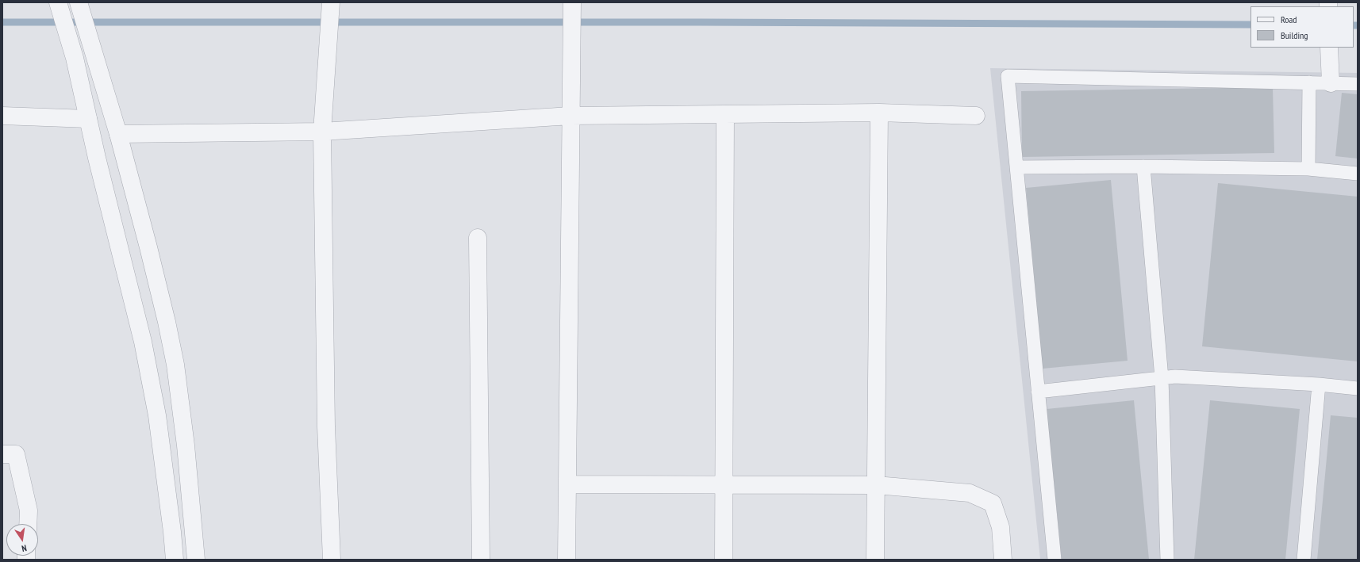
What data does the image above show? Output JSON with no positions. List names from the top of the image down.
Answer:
{
  "legend": ["Road", "Building"],
  "north": "bottom"
}
